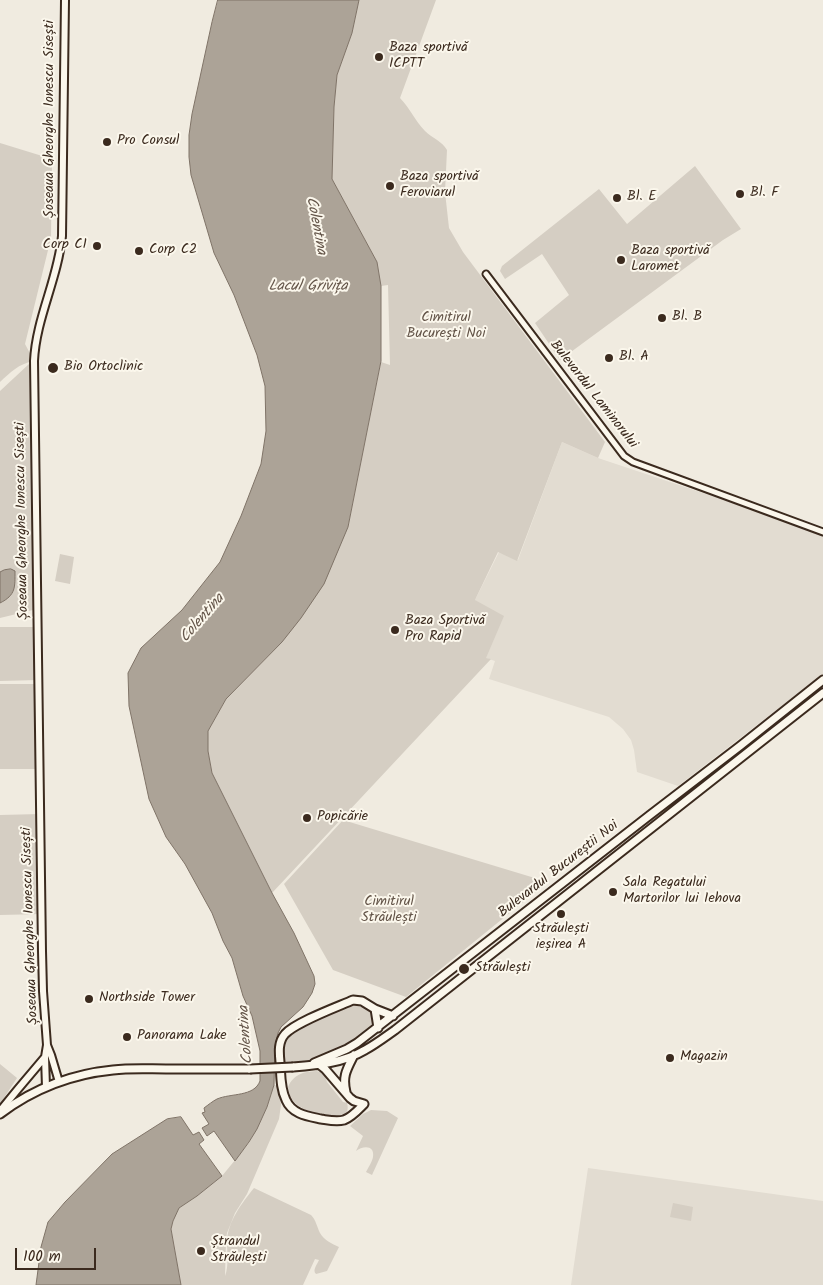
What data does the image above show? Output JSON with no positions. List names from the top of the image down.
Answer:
{
  "streets": {
    "main road": ["Șoseaua Gheorghe Ionescu Sisești", "Bulevardul Bucureștii Noi"],
    "street": ["Bulevardul Laminorului"]
  },
  "crossings": [
    ["Șoseaua Gheorghe Ionescu Sisești", "Bulevardul Bucureștii Noi"]
  ],
  "water": ["Colentina", "Lacul Grivița"],
  "parks": ["Cimitirul București Noi", "Cimitirul Străulești"],
  "places": [
    "Baza sportivă ICPTT",
    "Pro Consul",
    "Baza sportivă Feroviarul",
    "Bl. F",
    "Bl. E",
    "Corp C1",
    "Corp C2",
    "Baza sportivă Laromet",
    "Bl. B",
    "Bl. A",
    "Bio Ortoclinic",
    "Baza Sportivă Pro Rapid",
    "Popicărie",
    "Sala Regatului Martorilor lui Iehova",
    "Străulești ieșirea A",
    "Străulești",
    "Northside Tower",
    "Panorama Lake",
    "Magazin",
    "Ștrandul Străulești"
  ],
  "scale_bar": "100 m"
}
